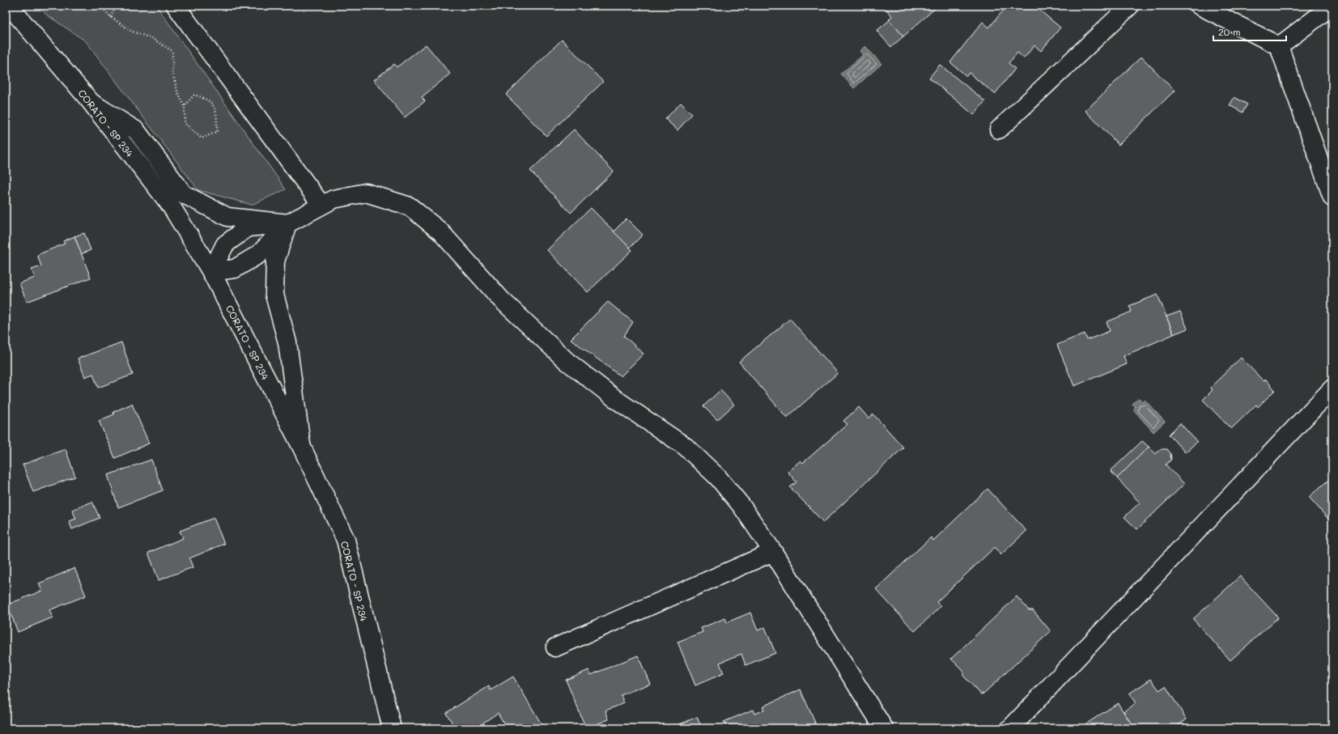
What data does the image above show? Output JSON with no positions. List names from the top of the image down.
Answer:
{
  "streets": {
    "street": ["CORATO - SP 234"]
  },
  "scale_bar": "20 m"
}
